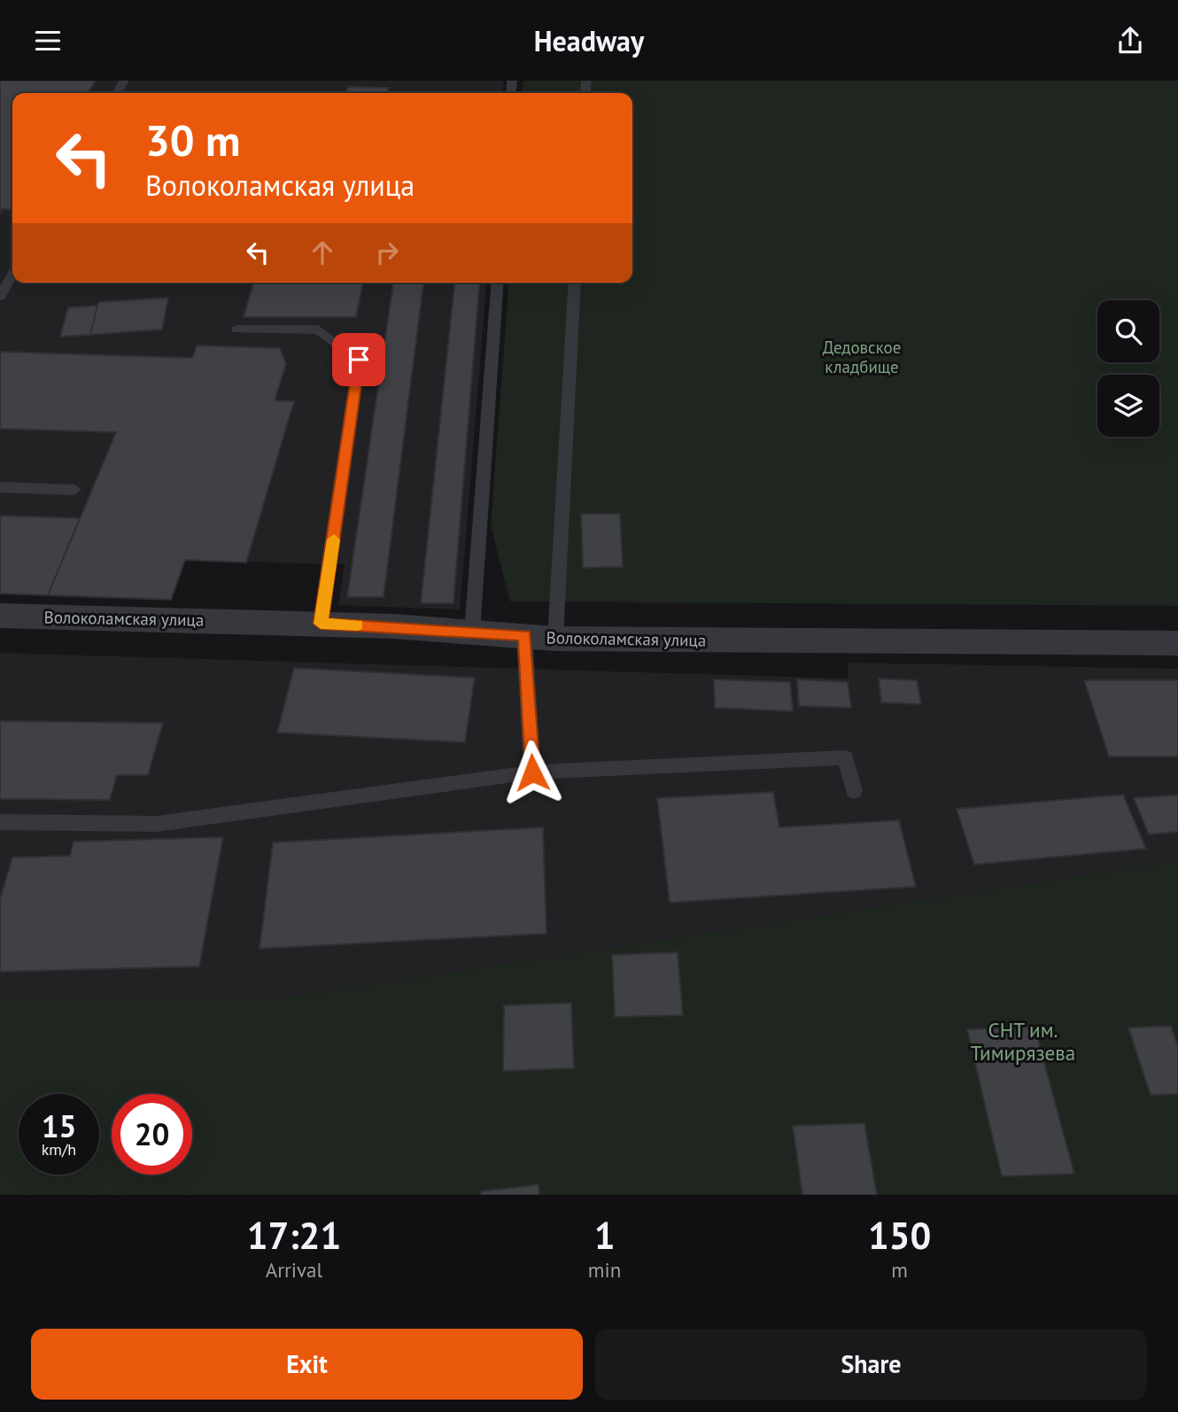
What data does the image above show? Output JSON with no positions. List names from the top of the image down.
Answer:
{
  "streets": {
    "street": ["Волоколамская улица"]
  },
  "parks": ["Дедовское кладбище", "СНТ им. Тимирязева"],
  "page": {
    "header": "Headway",
    "turn": ["30 m", "Волоколамская улица"],
    "speed": "15 km/h",
    "limit": "20",
    "eta": [
      "17:21",
      "Arrival",
      "1",
      "min",
      "150",
      "m"
    ],
    "buttons": ["Exit", "Share"]
  }
}
